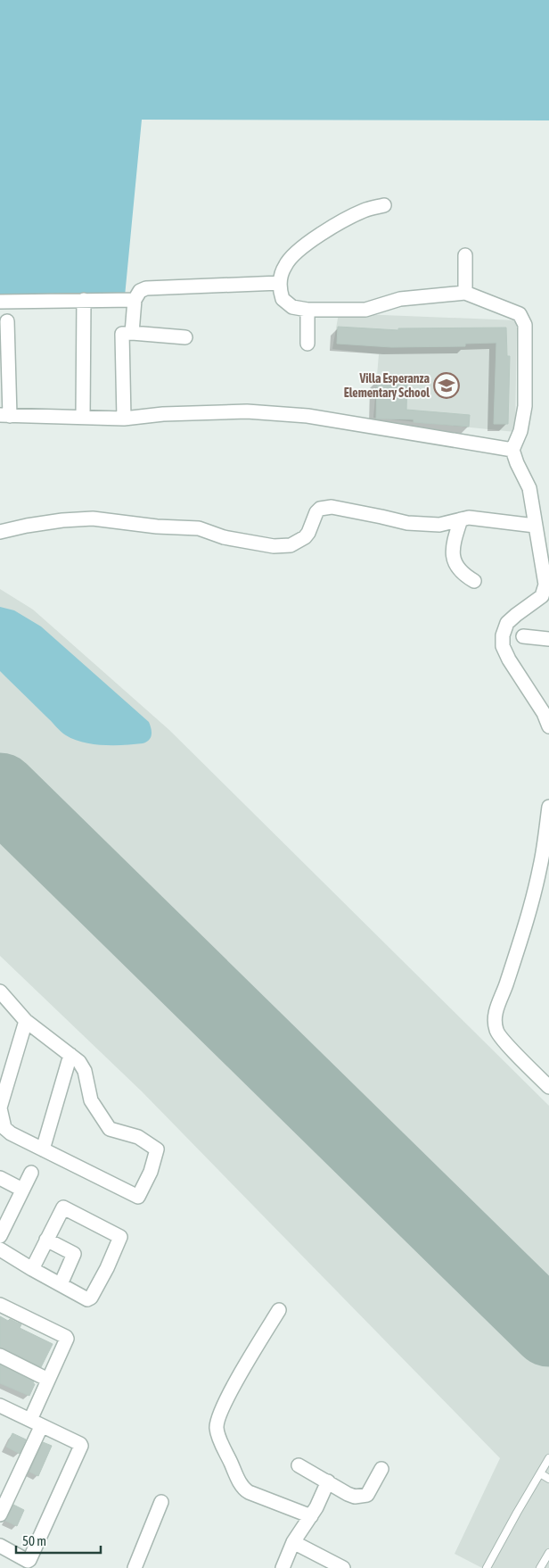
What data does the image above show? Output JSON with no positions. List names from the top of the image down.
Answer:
{
  "places": {
    "school or university": ["Villa Esperanza Elementary School"]
  },
  "scale_bar": "50 m"
}
